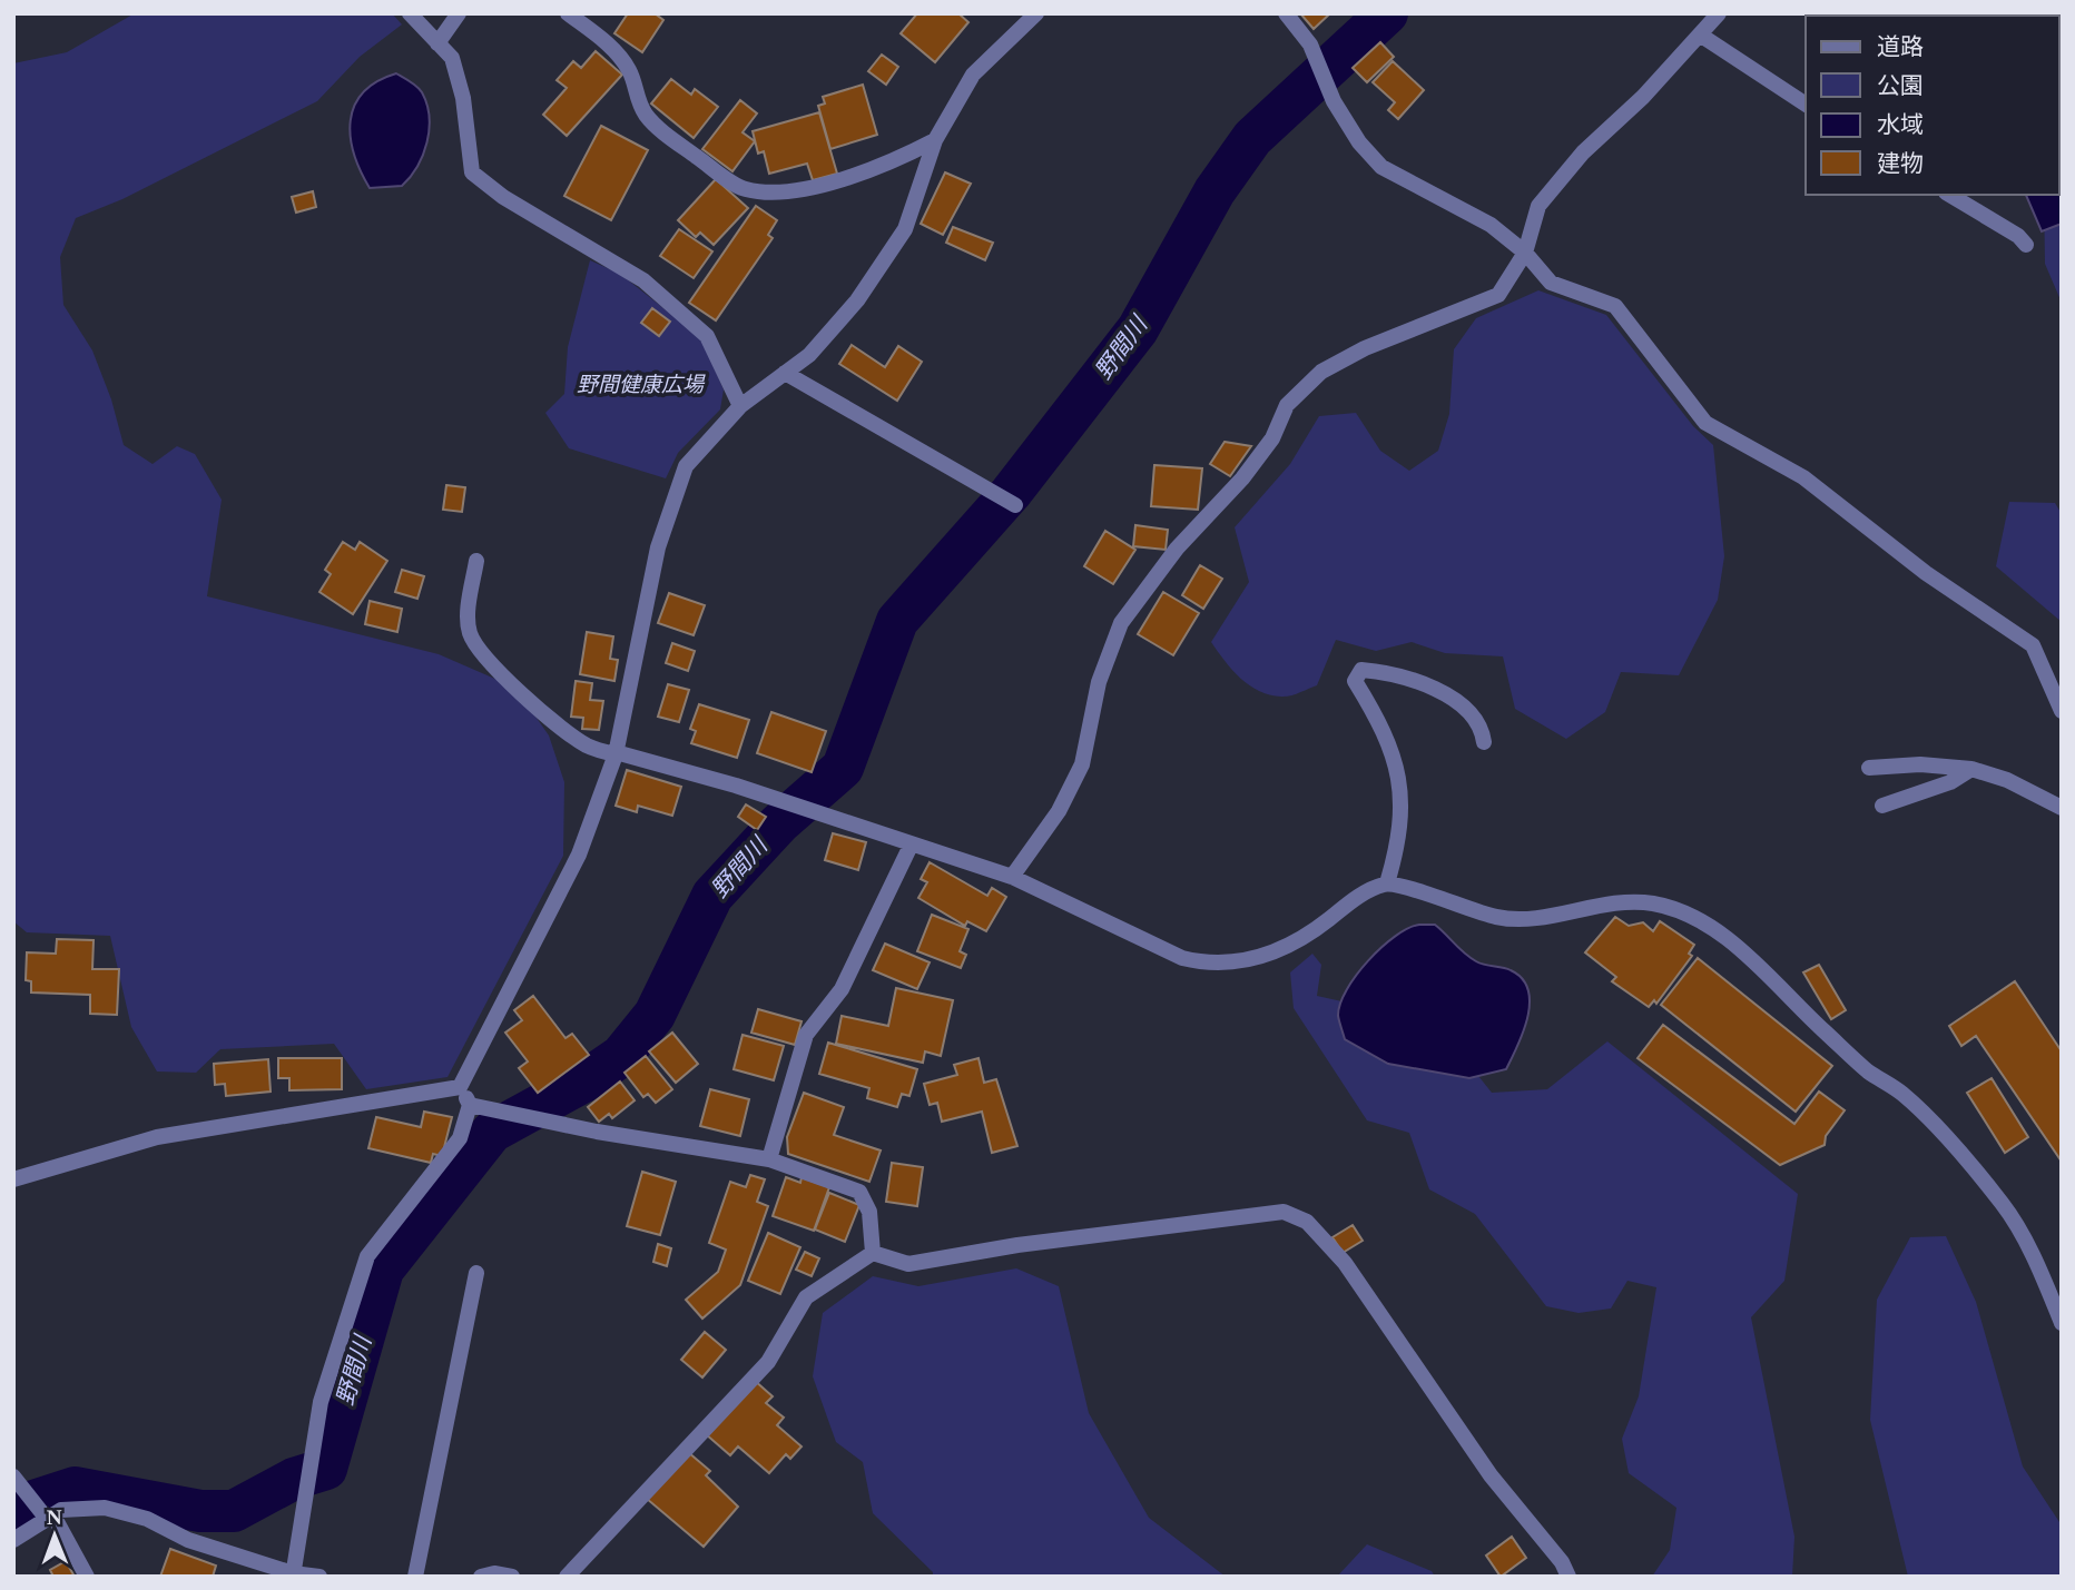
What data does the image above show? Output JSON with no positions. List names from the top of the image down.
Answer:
{
  "water": ["野間川"],
  "parks": ["野間健康広場"],
  "legend": [
    "道路",
    "公園",
    "水域",
    "建物"
  ],
  "north": "top"
}
